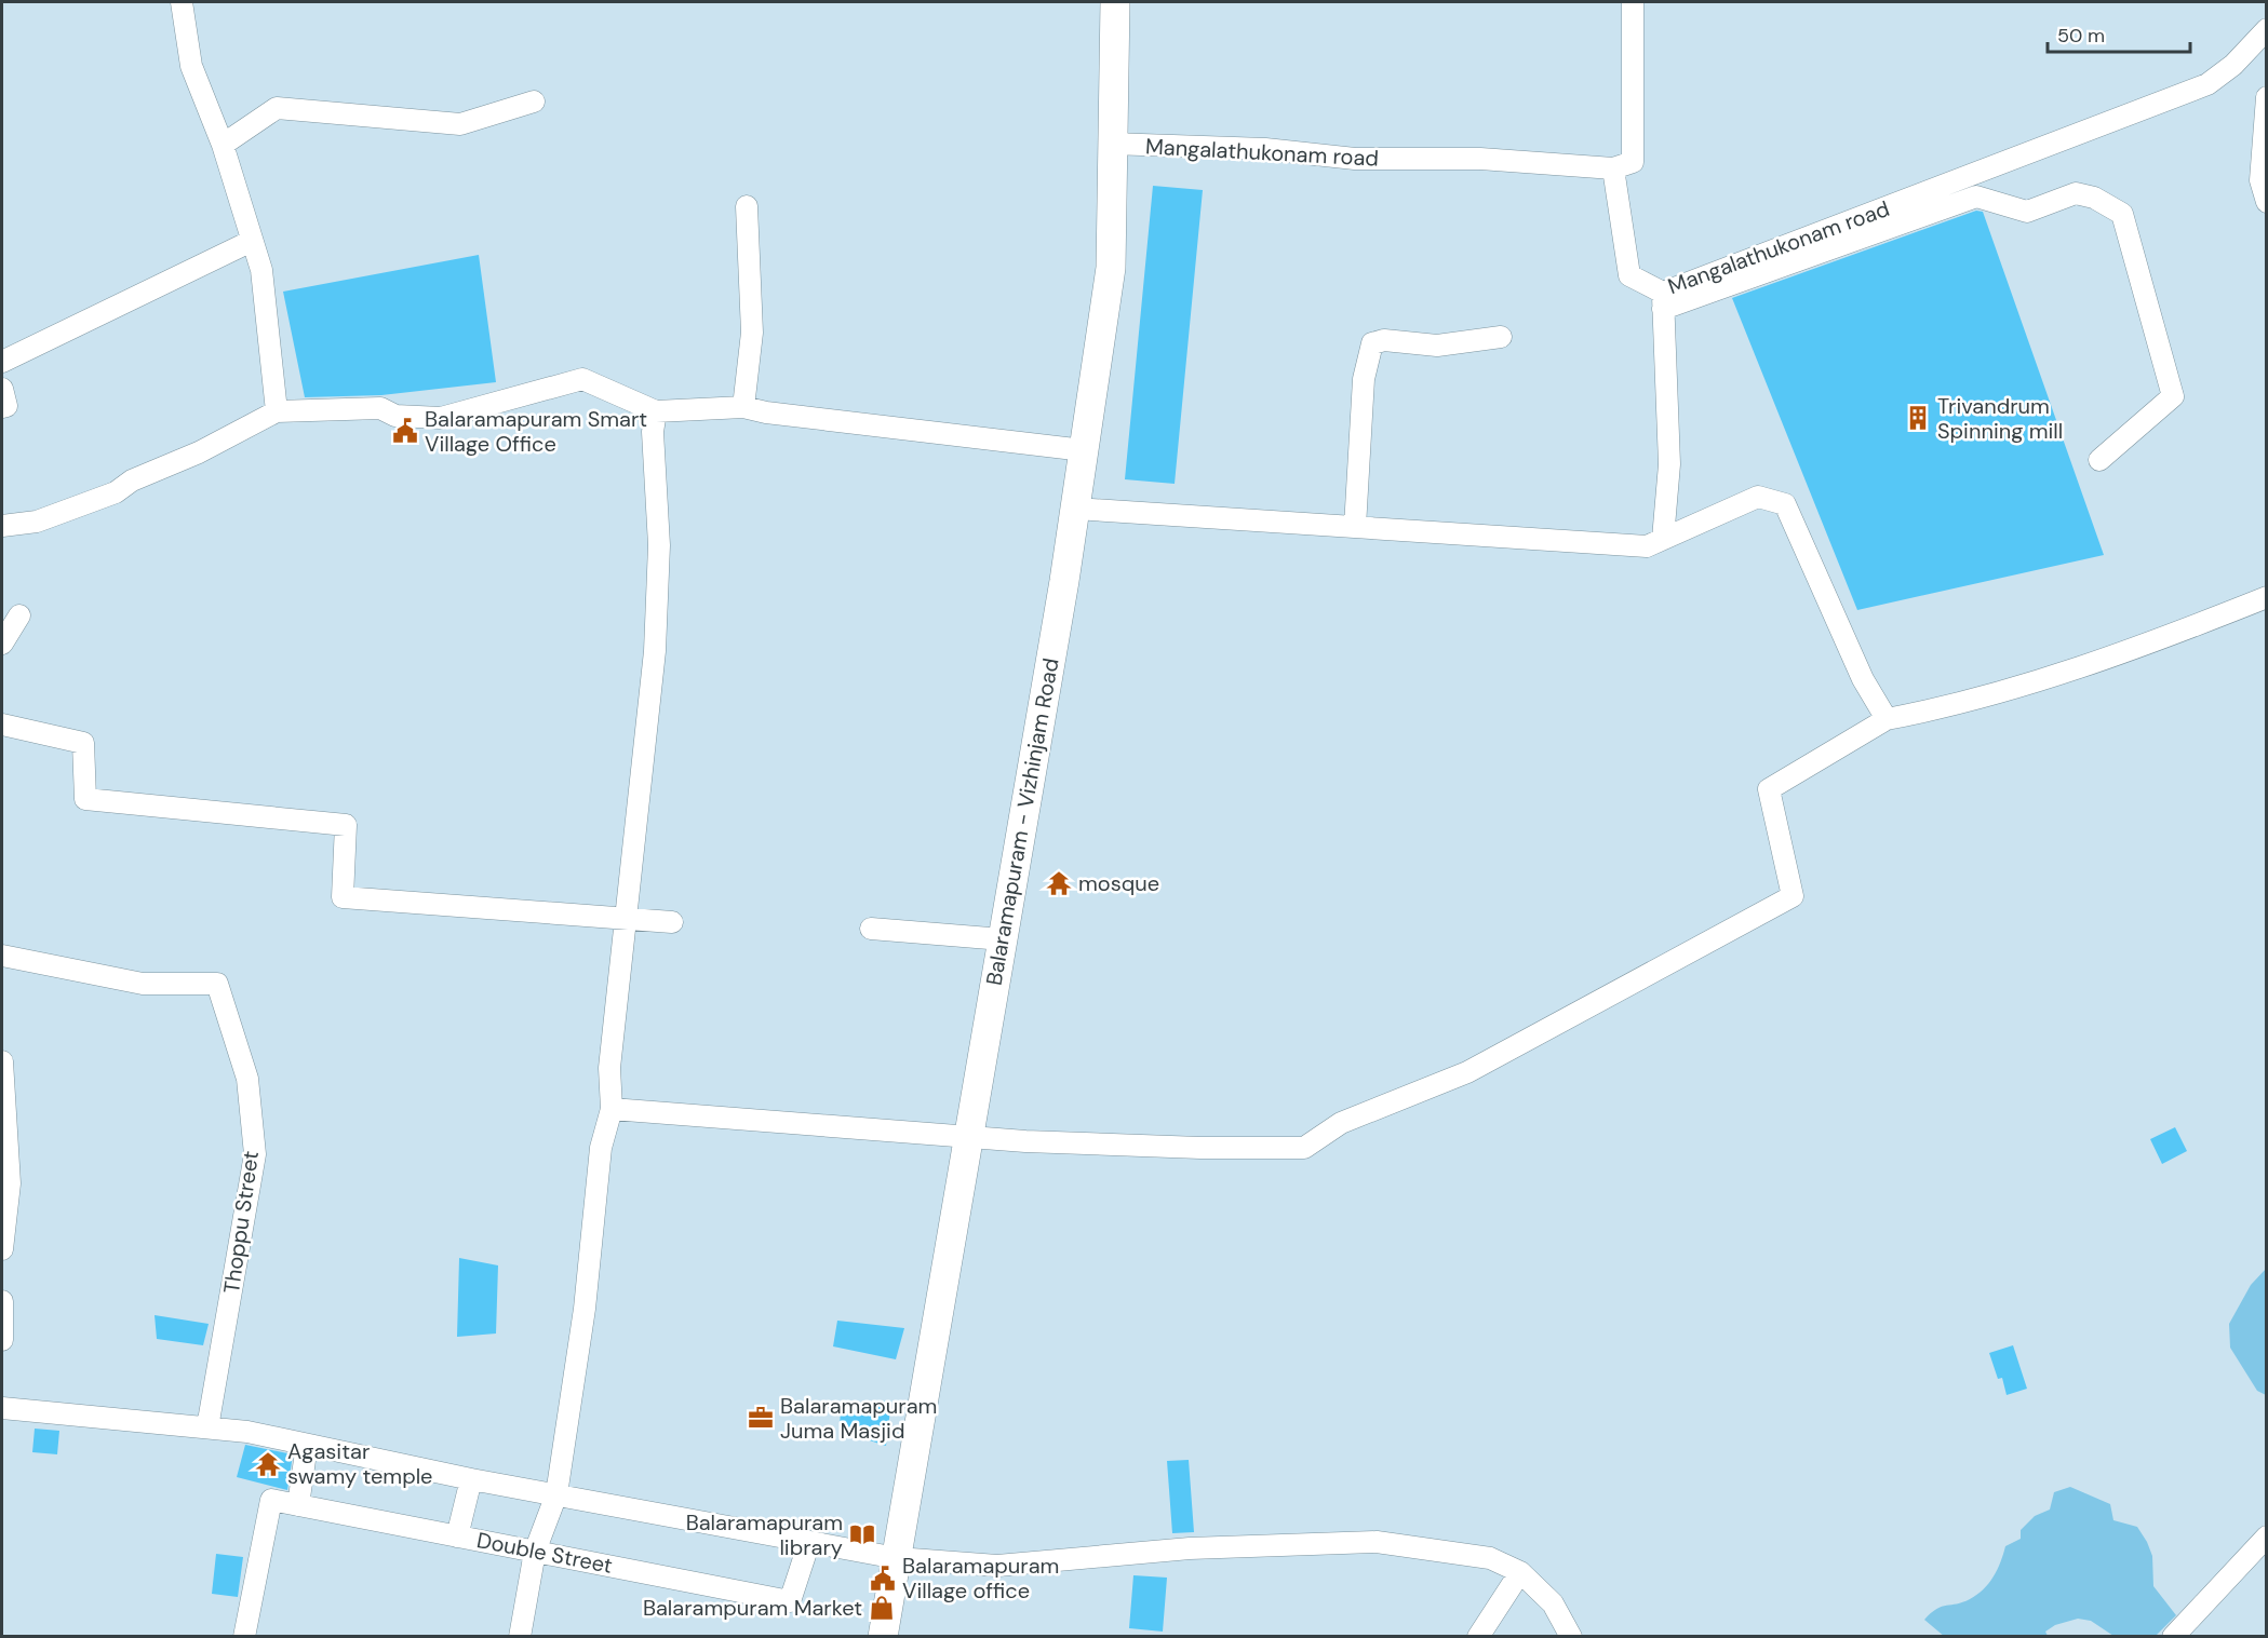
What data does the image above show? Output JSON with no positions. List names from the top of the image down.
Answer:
{
  "streets": {
    "main road": ["Balaramapuram - Vizhinjam Road"],
    "street": ["Mangalathukonam road", "Thoppu Street", "Double Street"]
  },
  "crossings": [
    ["Mangalathukonam road", "Balaramapuram - Vizhinjam Road"]
  ],
  "places": {
    "building": ["Trivandrum Spinning mill"],
    "public building": ["Balaramapuram Smart Village Office", "Balaramapuram Village office"],
    "temple": ["mosque", "Agasitar swamy temple"],
    "office": ["Balaramapuram Juma Masjid"],
    "library": ["Balaramapuram library"],
    "shop": ["Balarampuram Market"]
  },
  "scale_bar": "50 m"
}
